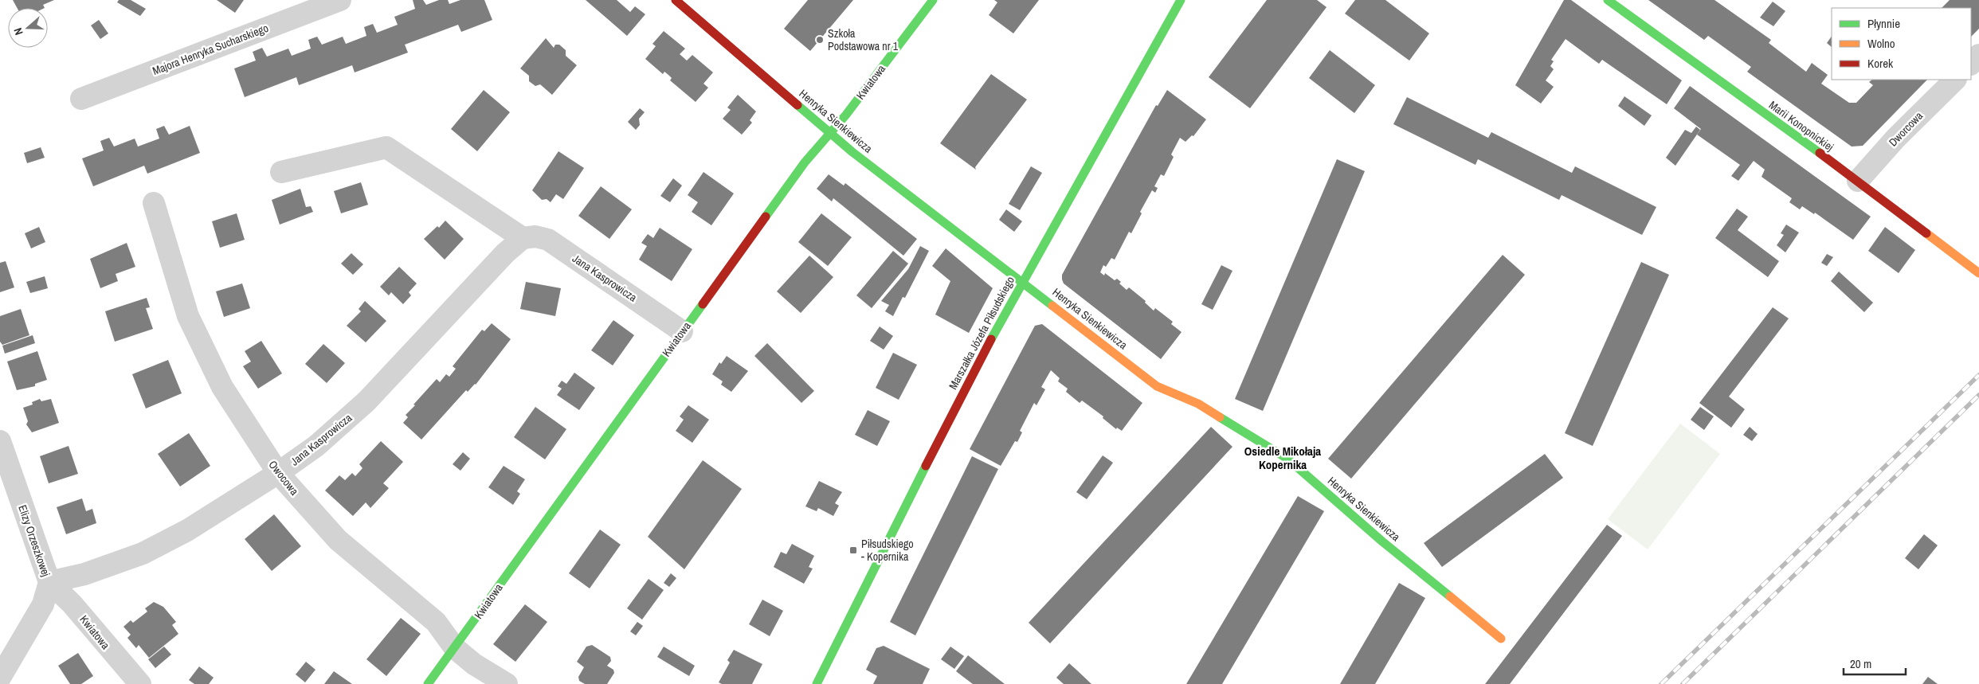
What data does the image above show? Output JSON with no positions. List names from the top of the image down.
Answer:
{
  "streets": {
    "street": [
      "Majora Henryka Sucharskiego",
      "Kwiatowa",
      "Henryka Sienkiewicza",
      "Marii Konopnickiej",
      "Dworcowa",
      "Jana Kasprowicza",
      "Marszałka Józefa Piłsudskiego",
      "Owocowa",
      "Elizy Orzeszkowej"
    ]
  },
  "crossings": [
    ["Kwiatowa", "Henryka Sienkiewicza"],
    ["Kwiatowa", "Jana Kasprowicza"],
    ["Kwiatowa", "Owocowa"],
    ["Kwiatowa", "Elizy Orzeszkowej"],
    ["Henryka Sienkiewicza", "Marszałka Józefa Piłsudskiego"],
    ["Marii Konopnickiej", "Dworcowa"],
    ["Jana Kasprowicza", "Owocowa"],
    ["Jana Kasprowicza", "Elizy Orzeszkowej"]
  ],
  "districts": ["Osiedle Mikołaja Kopernika"],
  "places": {
    "other": ["Szkoła Podstawowa nr 1"],
    "transit": ["Piłsudskiego - Kopernika"]
  },
  "legend": ["Płynnie", "Wolno", "Korek"],
  "scale_bar": "20 m",
  "north": "left"
}
